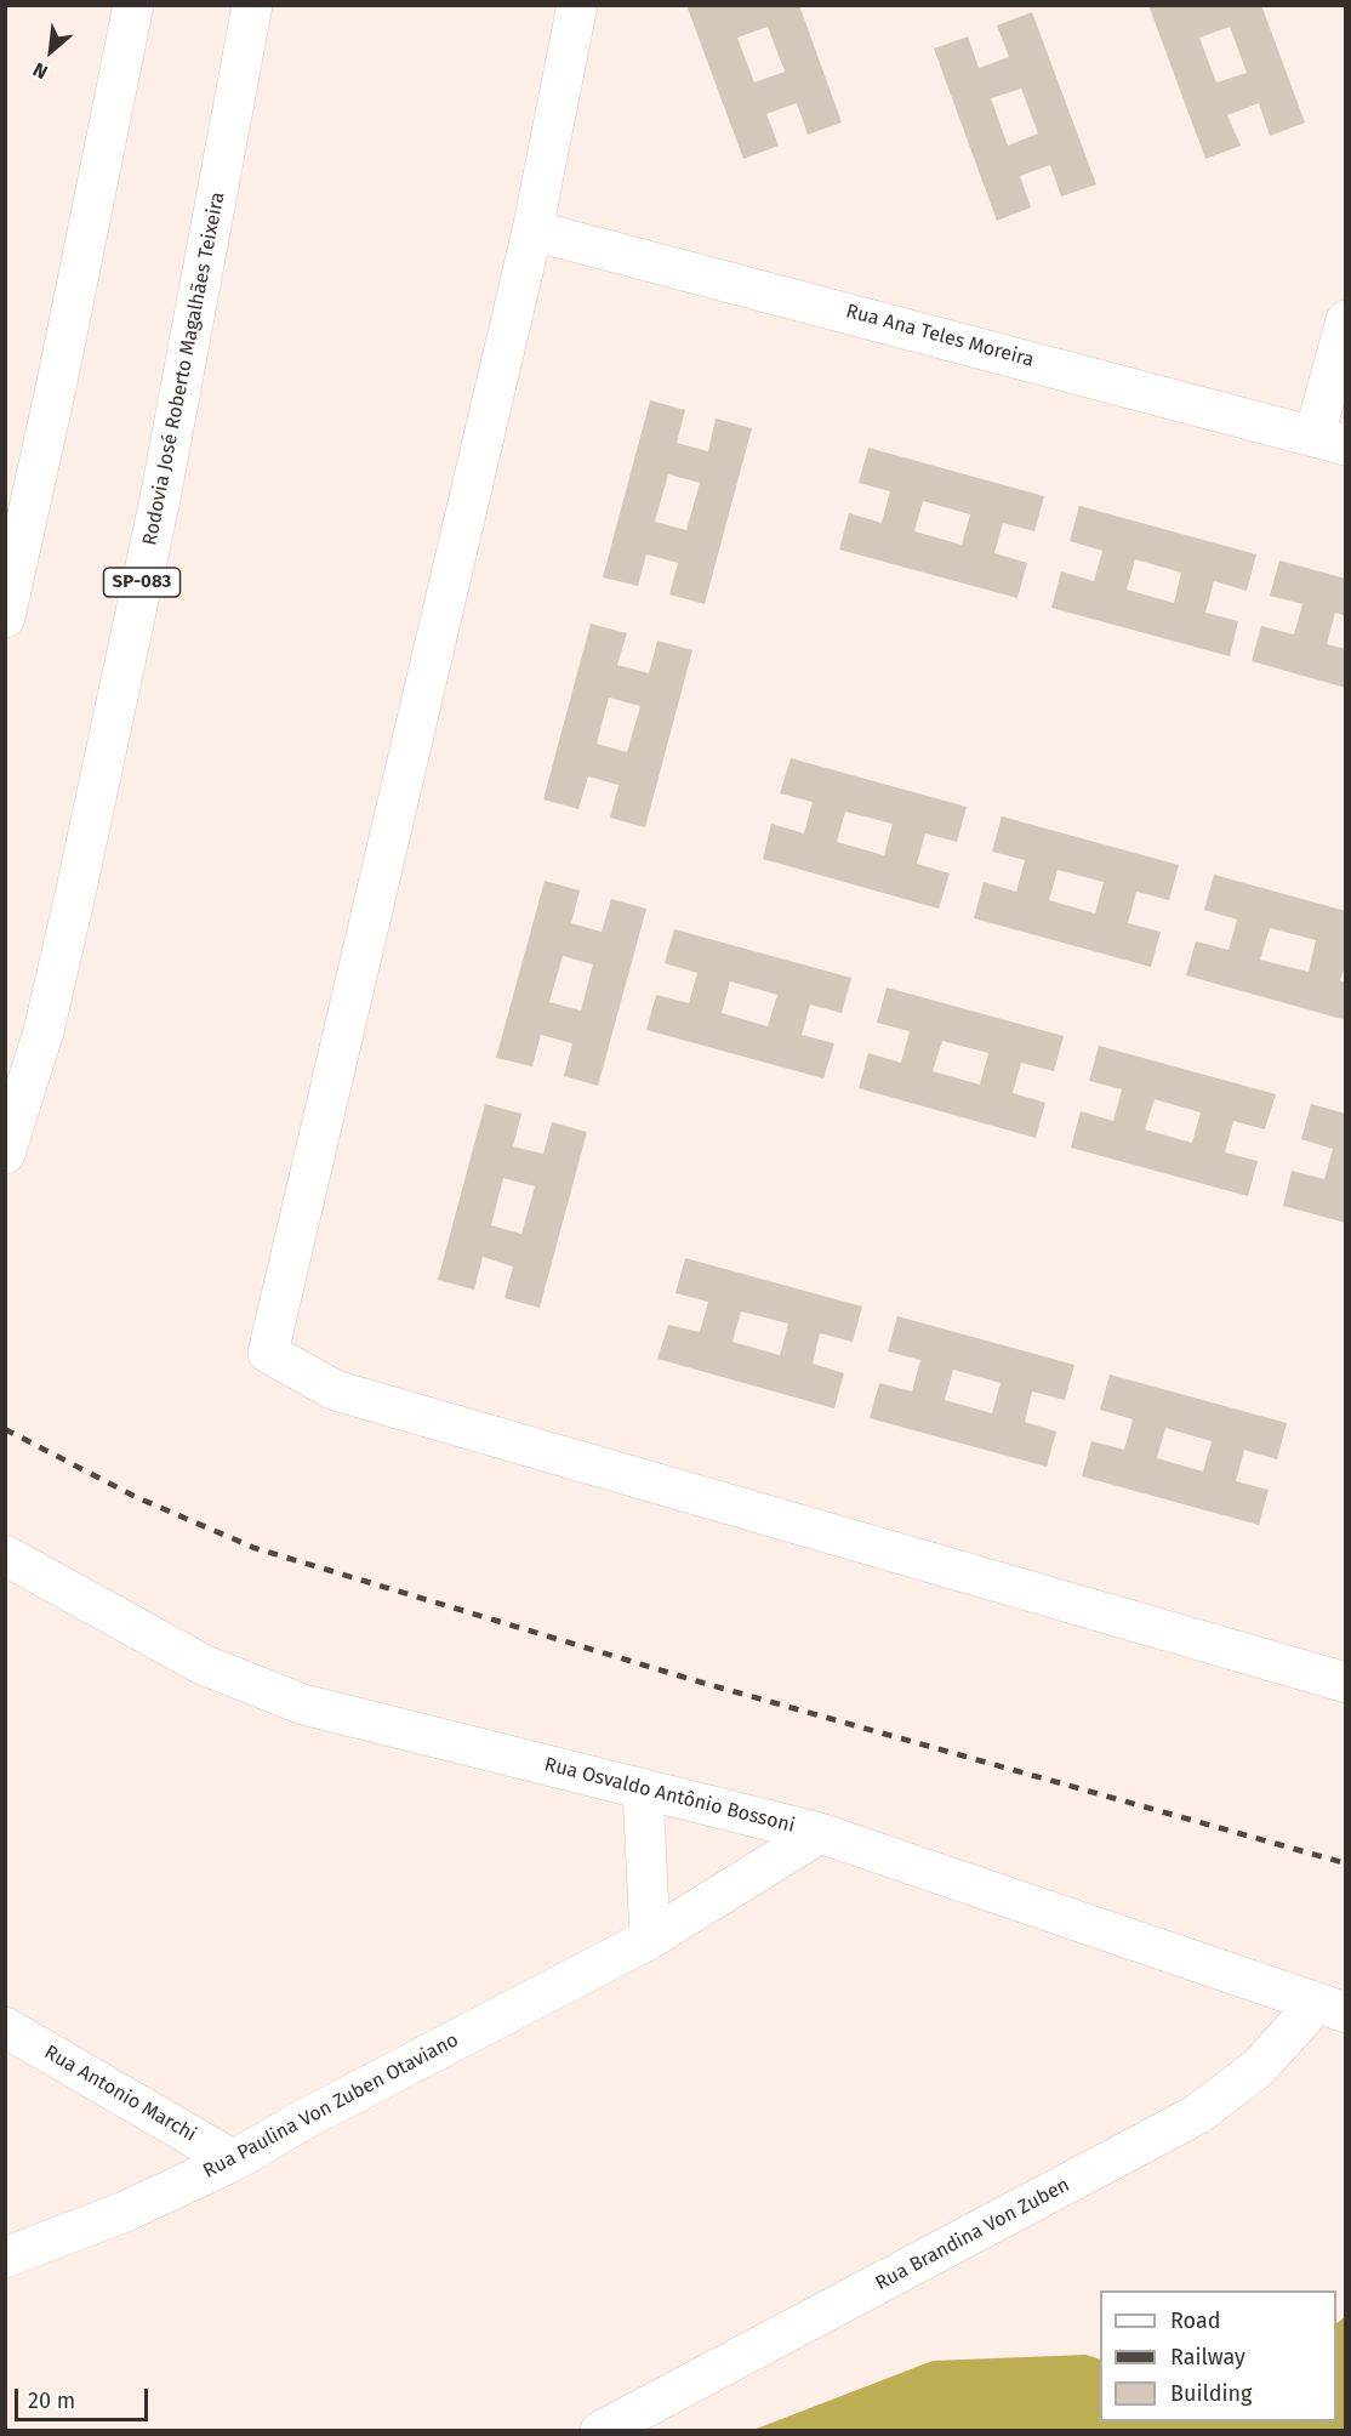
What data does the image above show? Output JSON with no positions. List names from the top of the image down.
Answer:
{
  "streets": {
    "main road": [
      "Rua Ana Teles Moreira",
      "Rodovia José Roberto Magalhães Teixeira",
      "SP-083",
      "Rua Osvaldo Antônio Bossoni",
      "Rua Antonio Marchi",
      "Rua Paulina Von Zuben Otaviano",
      "Rua Brandina Von Zuben"
    ]
  },
  "crossings": [
    ["Rua Osvaldo Antônio Bossoni", "Rua Paulina Von Zuben Otaviano"],
    ["Rua Osvaldo Antônio Bossoni", "Rua Brandina Von Zuben"],
    ["Rua Antonio Marchi", "Rua Paulina Von Zuben Otaviano"]
  ],
  "legend": ["Road", "Railway", "Building"],
  "scale_bar": "20 m",
  "north": "bottom left"
}
